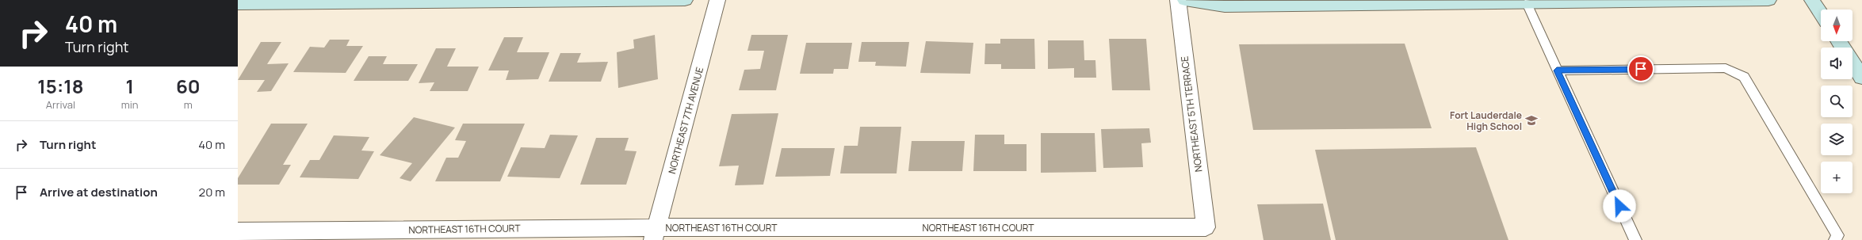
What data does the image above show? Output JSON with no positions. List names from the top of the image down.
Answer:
{
  "streets": {
    "street": ["NORTHEAST 5TH TERRACE", "NORTHEAST 7TH AVENUE", "NORTHEAST 16TH COURT"]
  },
  "crossings": [
    ["NORTHEAST 5TH TERRACE", "NORTHEAST 16TH COURT"],
    ["NORTHEAST 7TH AVENUE", "NORTHEAST 16TH COURT"]
  ],
  "places": {
    "school or university": ["Fort Lauderdale High School"]
  },
  "north": "bottom",
  "page": {
    "turn": ["40 m", "Turn right"],
    "map_buttons": "+",
    "eta": [
      "15:18",
      "Arrival",
      "1",
      "min",
      "60",
      "m"
    ],
    "list": [
      {
        "name": "Turn right",
        "value": "40 m"
      },
      {
        "name": "Arrive at destination",
        "value": "20 m"
      }
    ]
  }
}
